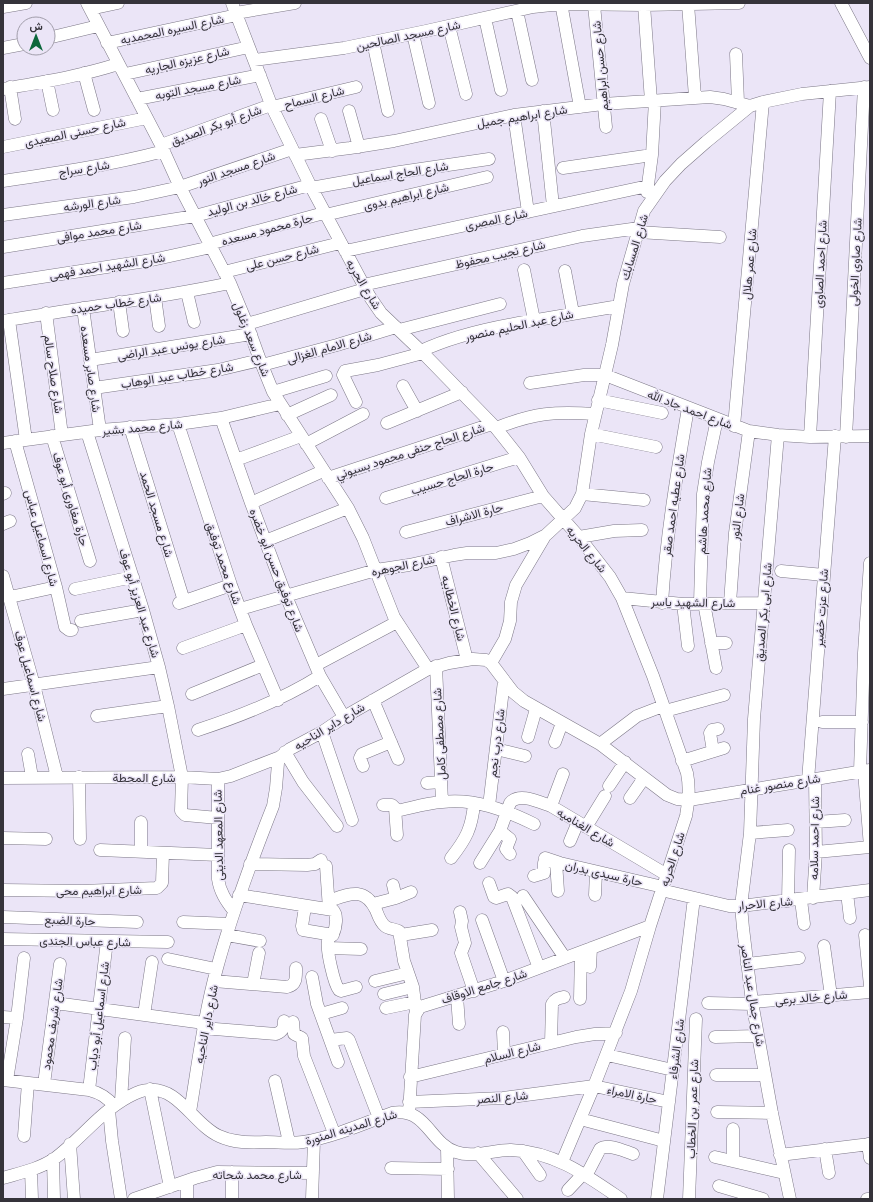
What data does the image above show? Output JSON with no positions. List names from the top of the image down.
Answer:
{
  "streets": {
    "street": [
      "شارع السيره المحمديه",
      "شارع مسجد الصالحين",
      "شارع عزيزه الجاريه",
      "شارع حسن ابراهيم",
      "شارع مسجد التوبه",
      "شارع السماح",
      "شارع ابراهيم جميل",
      "شارع أبو بكر الصديق",
      "شارع حسنى الصعيدى",
      "شارع سراج",
      "شارع مسجد النور",
      "شارع الحاج اسماعيل",
      "شارع ابراهيم بدوى",
      "شارع خالد بن الوليد",
      "شارع الورشه",
      "شارع المصرى",
      "حارة محمود مسعده",
      "شارع محمد موافى",
      "شارع المسابك",
      "شارع نجيب محفوظ",
      "شارع حسن على",
      "شارع صاوى الخولى",
      "شارع عمر هلال",
      "شارع احمد الصاوى",
      "شارع الشهيد احمد فهمى",
      "شارع الحريه",
      "شارع خطاب حميده",
      "شارع عبد الحليم منصور",
      "شارع سعد زغلول",
      "شارع يونس عبد الراضى",
      "شارع الامام الغزالى",
      "شارع صابر مسعده",
      "شارع صلاح سالم",
      "شارع خطاب عبد الوهاب",
      "شارع احمد جاد الله",
      "شارع محمد بشير",
      "شارع الحاج حنفى محمود بسيوني",
      "حارة الحاج حسيب",
      "حارة مغاورى أبو عوف",
      "شارع عطيه احمد صقر",
      "شارع محمد هاشم",
      "شارع مسجد الحمد",
      "حارة الاشراف",
      "شارع النور",
      "شارع اسماعيل عباس",
      "شارع محمد توفيق",
      "شارع الجوهره",
      "شارع توفيق حسن أبو خضره",
      "شارع الشهيد ياسر",
      "شارع عبد العزيز أبو عوف",
      "شارع الخطابيه",
      "شارع عزت خضير",
      "شارع ابى بكر الصديق",
      "شارع اسماعيل عوف",
      "شارع داير الناحيه",
      "شارع مصطفى كامل",
      "شارع درب نجم",
      "شارع المحطة",
      "شارع منصور غنام",
      "شارع الغناميه",
      "شارع المعهد الدينى",
      "شارع احمد سلامه",
      "حارة سيدى بدران",
      "شارع ابراهيم محى",
      "شارع الاحرار",
      "حارة الضبع",
      "شارع عباس الجندى",
      "شارع جامع الاوقاف",
      "شارع جمال عبد الناصر",
      "شارع خالد برعى",
      "شارع اسماعيل أبو دياب",
      "شارع شريف محمود",
      "شارع الشرفاء",
      "شارع السلام",
      "حارة الامراء",
      "شارع النصر",
      "شارع عمر بن الخطاب",
      "شارع المدينه المنورة",
      "شارع محمد شحاته"
    ]
  },
  "crossings": [
    ["شارع السيره المحمديه", "شارع الحريه"],
    ["شارع السيره المحمديه", "شارع سعد زغلول"],
    ["شارع مسجد الصالحين", "شارع حسن ابراهيم"],
    ["شارع مسجد الصالحين", "شارع الحريه"],
    ["شارع عزيزه الجاريه", "شارع الحريه"],
    ["شارع عزيزه الجاريه", "شارع سعد زغلول"],
    ["شارع حسن ابراهيم", "شارع ابراهيم جميل"],
    ["شارع مسجد التوبه", "شارع الحريه"],
    ["شارع مسجد التوبه", "شارع سعد زغلول"],
    ["شارع السماح", "شارع أبو بكر الصديق"],
    ["شارع السماح", "شارع الحريه"],
    ["شارع ابراهيم جميل", "شارع مسجد النور"],
    ["شارع ابراهيم جميل", "شارع المسابك"],
    ["شارع ابراهيم جميل", "شارع الحريه"],
    ["شارع أبو بكر الصديق", "شارع سراج"],
    ["شارع أبو بكر الصديق", "شارع الحريه"],
    ["شارع أبو بكر الصديق", "شارع سعد زغلول"],
    ["شارع حسنى الصعيدى", "شارع سعد زغلول"],
    ["شارع سراج", "شارع سعد زغلول"],
    ["شارع مسجد النور", "شارع الورشه"],
    ["شارع مسجد النور", "شارع الحريه"],
    ["شارع مسجد النور", "شارع سعد زغلول"],
    ["شارع الحاج اسماعيل", "شارع خالد بن الوليد"],
    ["شارع الحاج اسماعيل", "شارع الحريه"],
    ["شارع ابراهيم بدوى", "حارة محمود مسعده"],
    ["شارع ابراهيم بدوى", "شارع الحريه"],
    ["شارع خالد بن الوليد", "شارع محمد موافى"],
    ["شارع خالد بن الوليد", "شارع الحريه"],
    ["شارع خالد بن الوليد", "شارع سعد زغلول"],
    ["شارع الورشه", "شارع سعد زغلول"],
    ["شارع المصرى", "شارع حسن على"],
    ["شارع المصرى", "شارع الحريه"],
    ["حارة محمود مسعده", "شارع الشهيد احمد فهمى"],
    ["حارة محمود مسعده", "شارع الحريه"],
    ["حارة محمود مسعده", "شارع سعد زغلول"],
    ["شارع محمد موافى", "شارع سعد زغلول"],
    ["شارع المسابك", "شارع نجيب محفوظ"],
    ["شارع المسابك", "شارع صاوى الخولى"],
    ["شارع المسابك", "شارع عمر هلال"],
    ["شارع المسابك", "شارع احمد الصاوى"],
    ["شارع المسابك", "شارع الحريه"],
    ["شارع المسابك", "شارع عبد الحليم منصور"],
    ["شارع المسابك", "شارع احمد جاد الله"],
    ["شارع المسابك", "شارع الحاج حنفى محمود بسيوني"],
    ["شارع المسابك", "شارع الجوهره"],
    ["شارع نجيب محفوظ", "شارع الحريه"],
    ["شارع نجيب محفوظ", "شارع سعد زغلول"],
    ["شارع نجيب محفوظ", "شارع يونس عبد الراضى"],
    ["شارع حسن على", "شارع الحريه"],
    ["شارع حسن على", "شارع سعد زغلول"],
    ["شارع صاوى الخولى", "شارع احمد جاد الله"],
    ["شارع صاوى الخولى", "شارع عزت خضير"],
    ["شارع عمر هلال", "شارع احمد جاد الله"],
    ["شارع احمد الصاوى", "شارع احمد جاد الله"],
    ["شارع الشهيد احمد فهمى", "شارع سعد زغلول"],
    ["شارع الحريه", "شارع عبد الحليم منصور"],
    ["شارع الحريه", "شارع الامام الغزالى"],
    ["شارع الحريه", "شارع الحاج حنفى محمود بسيوني"],
    ["شارع الحريه", "حارة الحاج حسيب"],
    ["شارع الحريه", "حارة الاشراف"],
    ["شارع الحريه", "شارع الجوهره"],
    ["شارع الحريه", "شارع الشهيد ياسر"],
    ["شارع الحريه", "شارع منصور غنام"],
    ["شارع الحريه", "شارع الغناميه"],
    ["شارع الحريه", "حارة سيدى بدران"],
    ["شارع الحريه", "شارع الاحرار"],
    ["شارع الحريه", "شارع جامع الاوقاف"],
    ["شارع الحريه", "شارع السلام"],
    ["شارع الحريه", "حارة الامراء"],
    ["شارع الحريه", "شارع النصر"],
    ["شارع الحريه", "شارع المدينه المنورة"],
    ["شارع خطاب حميده", "شارع سعد زغلول"],
    ["شارع خطاب حميده", "شارع صابر مسعده"],
    ["شارع خطاب حميده", "شارع صلاح سالم"],
    ["شارع خطاب حميده", "شارع اسماعيل عباس"],
    ["شارع سعد زغلول", "شارع يونس عبد الراضى"],
    ["شارع سعد زغلول", "شارع الامام الغزالى"],
    ["شارع سعد زغلول", "شارع خطاب عبد الوهاب"],
    ["شارع سعد زغلول", "شارع محمد بشير"],
    ["شارع سعد زغلول", "شارع الحاج حنفى محمود بسيوني"],
    ["شارع سعد زغلول", "شارع الجوهره"],
    ["شارع سعد زغلول", "شارع داير الناحيه"],
    ["شارع سعد زغلول", "شارع مصطفى كامل"],
    ["شارع يونس عبد الراضى", "شارع صابر مسعده"],
    ["شارع الامام الغزالى", "شارع خطاب عبد الوهاب"],
    ["شارع صابر مسعده", "شارع خطاب عبد الوهاب"],
    ["شارع صابر مسعده", "شارع محمد بشير"],
    ["شارع صلاح سالم", "شارع محمد بشير"],
    ["شارع صلاح سالم", "حارة مغاورى أبو عوف"],
    ["شارع احمد جاد الله", "شارع عطيه احمد صقر"],
    ["شارع احمد جاد الله", "شارع محمد هاشم"],
    ["شارع احمد جاد الله", "شارع النور"],
    ["شارع احمد جاد الله", "شارع عزت خضير"],
    ["شارع احمد جاد الله", "شارع ابى بكر الصديق"],
    ["شارع محمد بشير", "حارة مغاورى أبو عوف"],
    ["شارع محمد بشير", "شارع مسجد الحمد"],
    ["شارع محمد بشير", "شارع اسماعيل عباس"],
    ["شارع محمد بشير", "شارع محمد توفيق"],
    ["شارع محمد بشير", "شارع توفيق حسن أبو خضره"],
    ["شارع محمد بشير", "شارع عبد العزيز أبو عوف"],
    ["شارع الحاج حنفى محمود بسيوني", "شارع توفيق حسن أبو خضره"],
    ["شارع عطيه احمد صقر", "شارع الشهيد ياسر"],
    ["شارع محمد هاشم", "شارع الشهيد ياسر"],
    ["شارع مسجد الحمد", "شارع محمد توفيق"],
    ["شارع النور", "شارع الشهيد ياسر"],
    ["شارع محمد توفيق", "شارع الجوهره"],
    ["شارع الجوهره", "شارع توفيق حسن أبو خضره"],
    ["شارع الجوهره", "شارع الخطابيه"],
    ["شارع توفيق حسن أبو خضره", "شارع داير الناحيه"],
    ["شارع الشهيد ياسر", "شارع ابى بكر الصديق"],
    ["شارع عبد العزيز أبو عوف", "شارع المحطة"],
    ["شارع عبد العزيز أبو عوف", "شارع المعهد الدينى"],
    ["شارع الخطابيه", "شارع داير الناحيه"],
    ["شارع عزت خضير", "شارع منصور غنام"],
    ["شارع عزت خضير", "شارع احمد سلامه"],
    ["شارع ابى بكر الصديق", "شارع منصور غنام"],
    ["شارع ابى بكر الصديق", "شارع جمال عبد الناصر"],
    ["شارع اسماعيل عوف", "شارع المحطة"],
    ["شارع داير الناحيه", "شارع مصطفى كامل"],
    ["شارع داير الناحيه", "شارع المحطة"],
    ["شارع داير الناحيه", "شارع المعهد الدينى"],
    ["شارع داير الناحيه", "شارع المدينه المنورة"],
    ["شارع المحطة", "شارع المعهد الدينى"],
    ["شارع منصور غنام", "شارع احمد سلامه"],
    ["شارع منصور غنام", "شارع جمال عبد الناصر"],
    ["شارع الغناميه", "حارة سيدى بدران"],
    ["شارع الغناميه", "شارع الاحرار"],
    ["شارع احمد سلامه", "شارع الاحرار"],
    ["حارة سيدى بدران", "شارع الاحرار"],
    ["شارع الاحرار", "شارع جمال عبد الناصر"],
    ["شارع الاحرار", "شارع الشرفاء"],
    ["شارع عباس الجندى", "شارع اسماعيل أبو دياب"],
    ["شارع جمال عبد الناصر", "شارع خالد برعى"],
    ["شارع الشرفاء", "حارة الامراء"],
    ["حارة الامراء", "شارع النصر"],
    ["شارع النصر", "شارع المدينه المنورة"]
  ],
  "north": "top"
}
